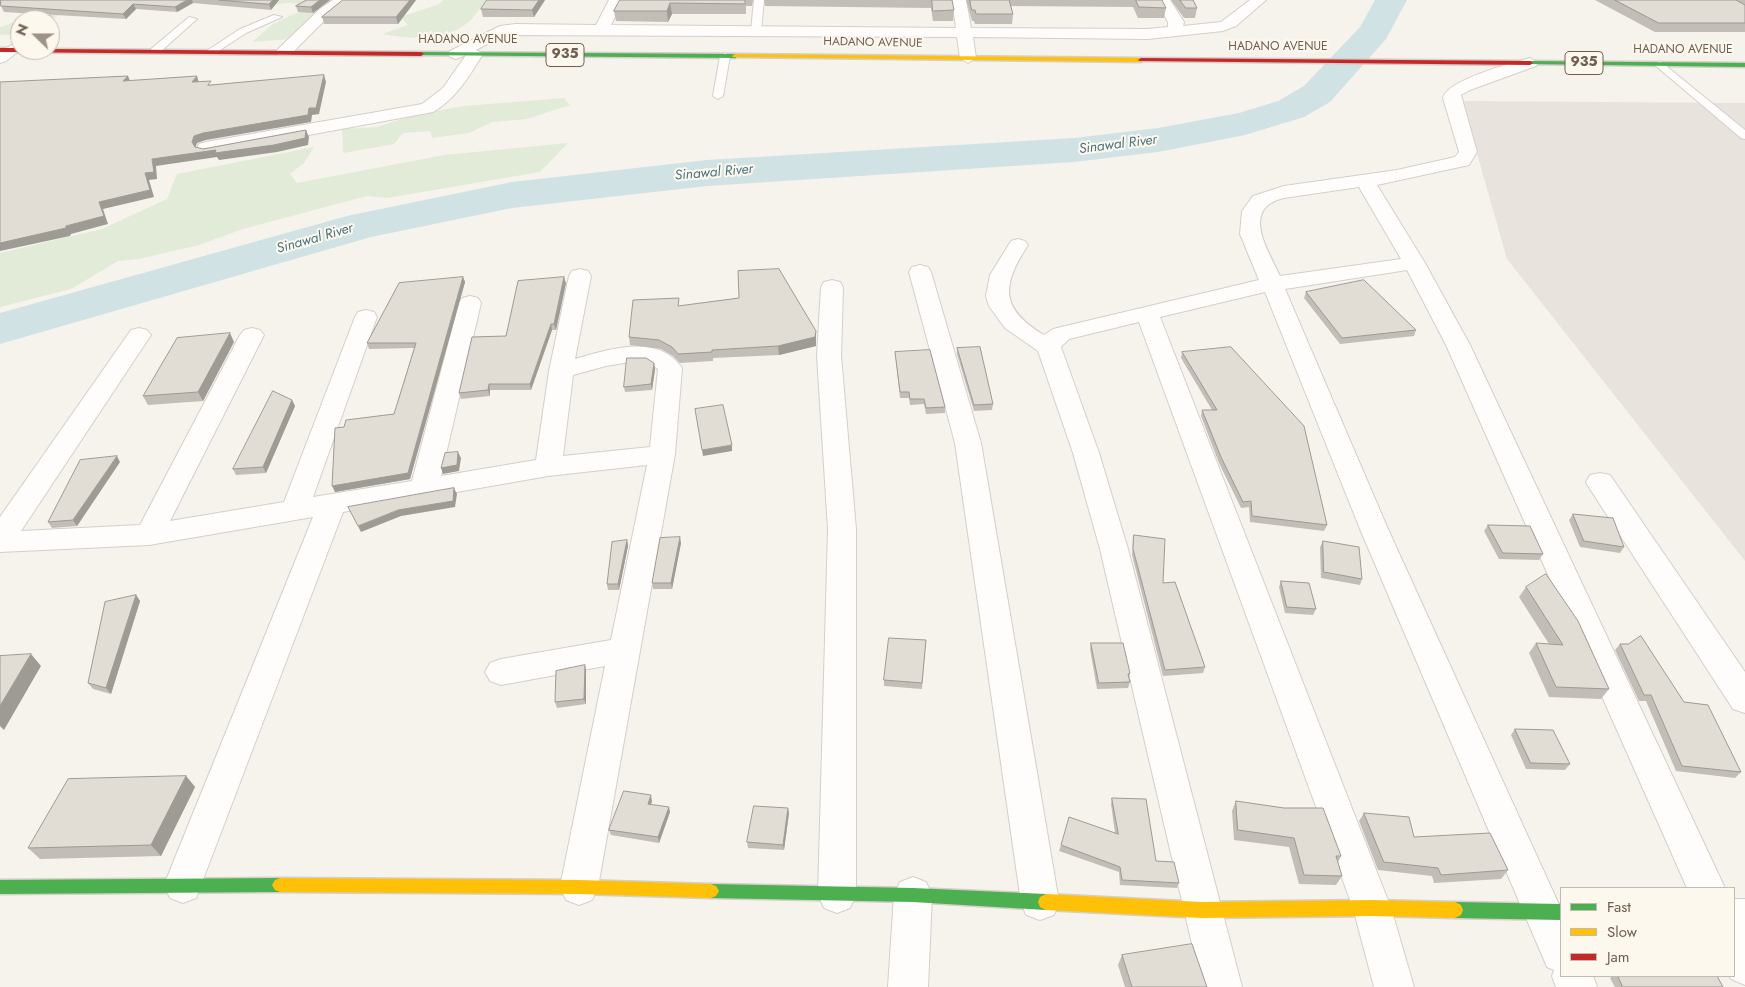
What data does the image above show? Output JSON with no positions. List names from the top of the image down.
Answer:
{
  "streets": {
    "main road": ["HADANO AVENUE", "935"]
  },
  "water": ["Sinawal River"],
  "legend": ["Fast", "Slow", "Jam"],
  "north": "left"
}
